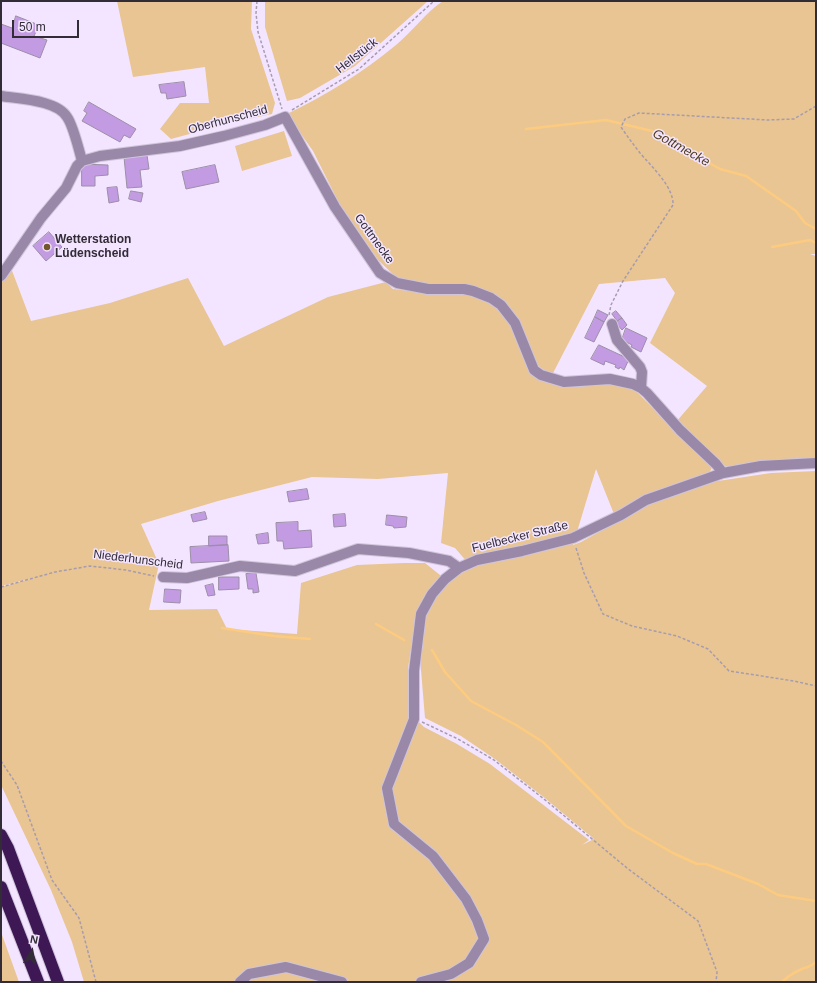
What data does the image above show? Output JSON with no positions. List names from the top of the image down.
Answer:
{
  "streets": {
    "street": [
      "Oberhunscheid",
      "Gottmecke",
      "Fuelbecker Straße",
      "Niederhunscheid"
    ],
    "path": ["Hellstück"]
  },
  "crossings": [
    ["Hellstück", "Oberhunscheid"],
    ["Hellstück", "Gottmecke"],
    ["Oberhunscheid", "Gottmecke"],
    ["Gottmecke", "Fuelbecker Straße"],
    ["Fuelbecker Straße", "Niederhunscheid"]
  ],
  "water": ["Gottmecke"],
  "places": ["Wetterstation Lüdenscheid"],
  "scale_bar": "50 m",
  "north": "top"
}
